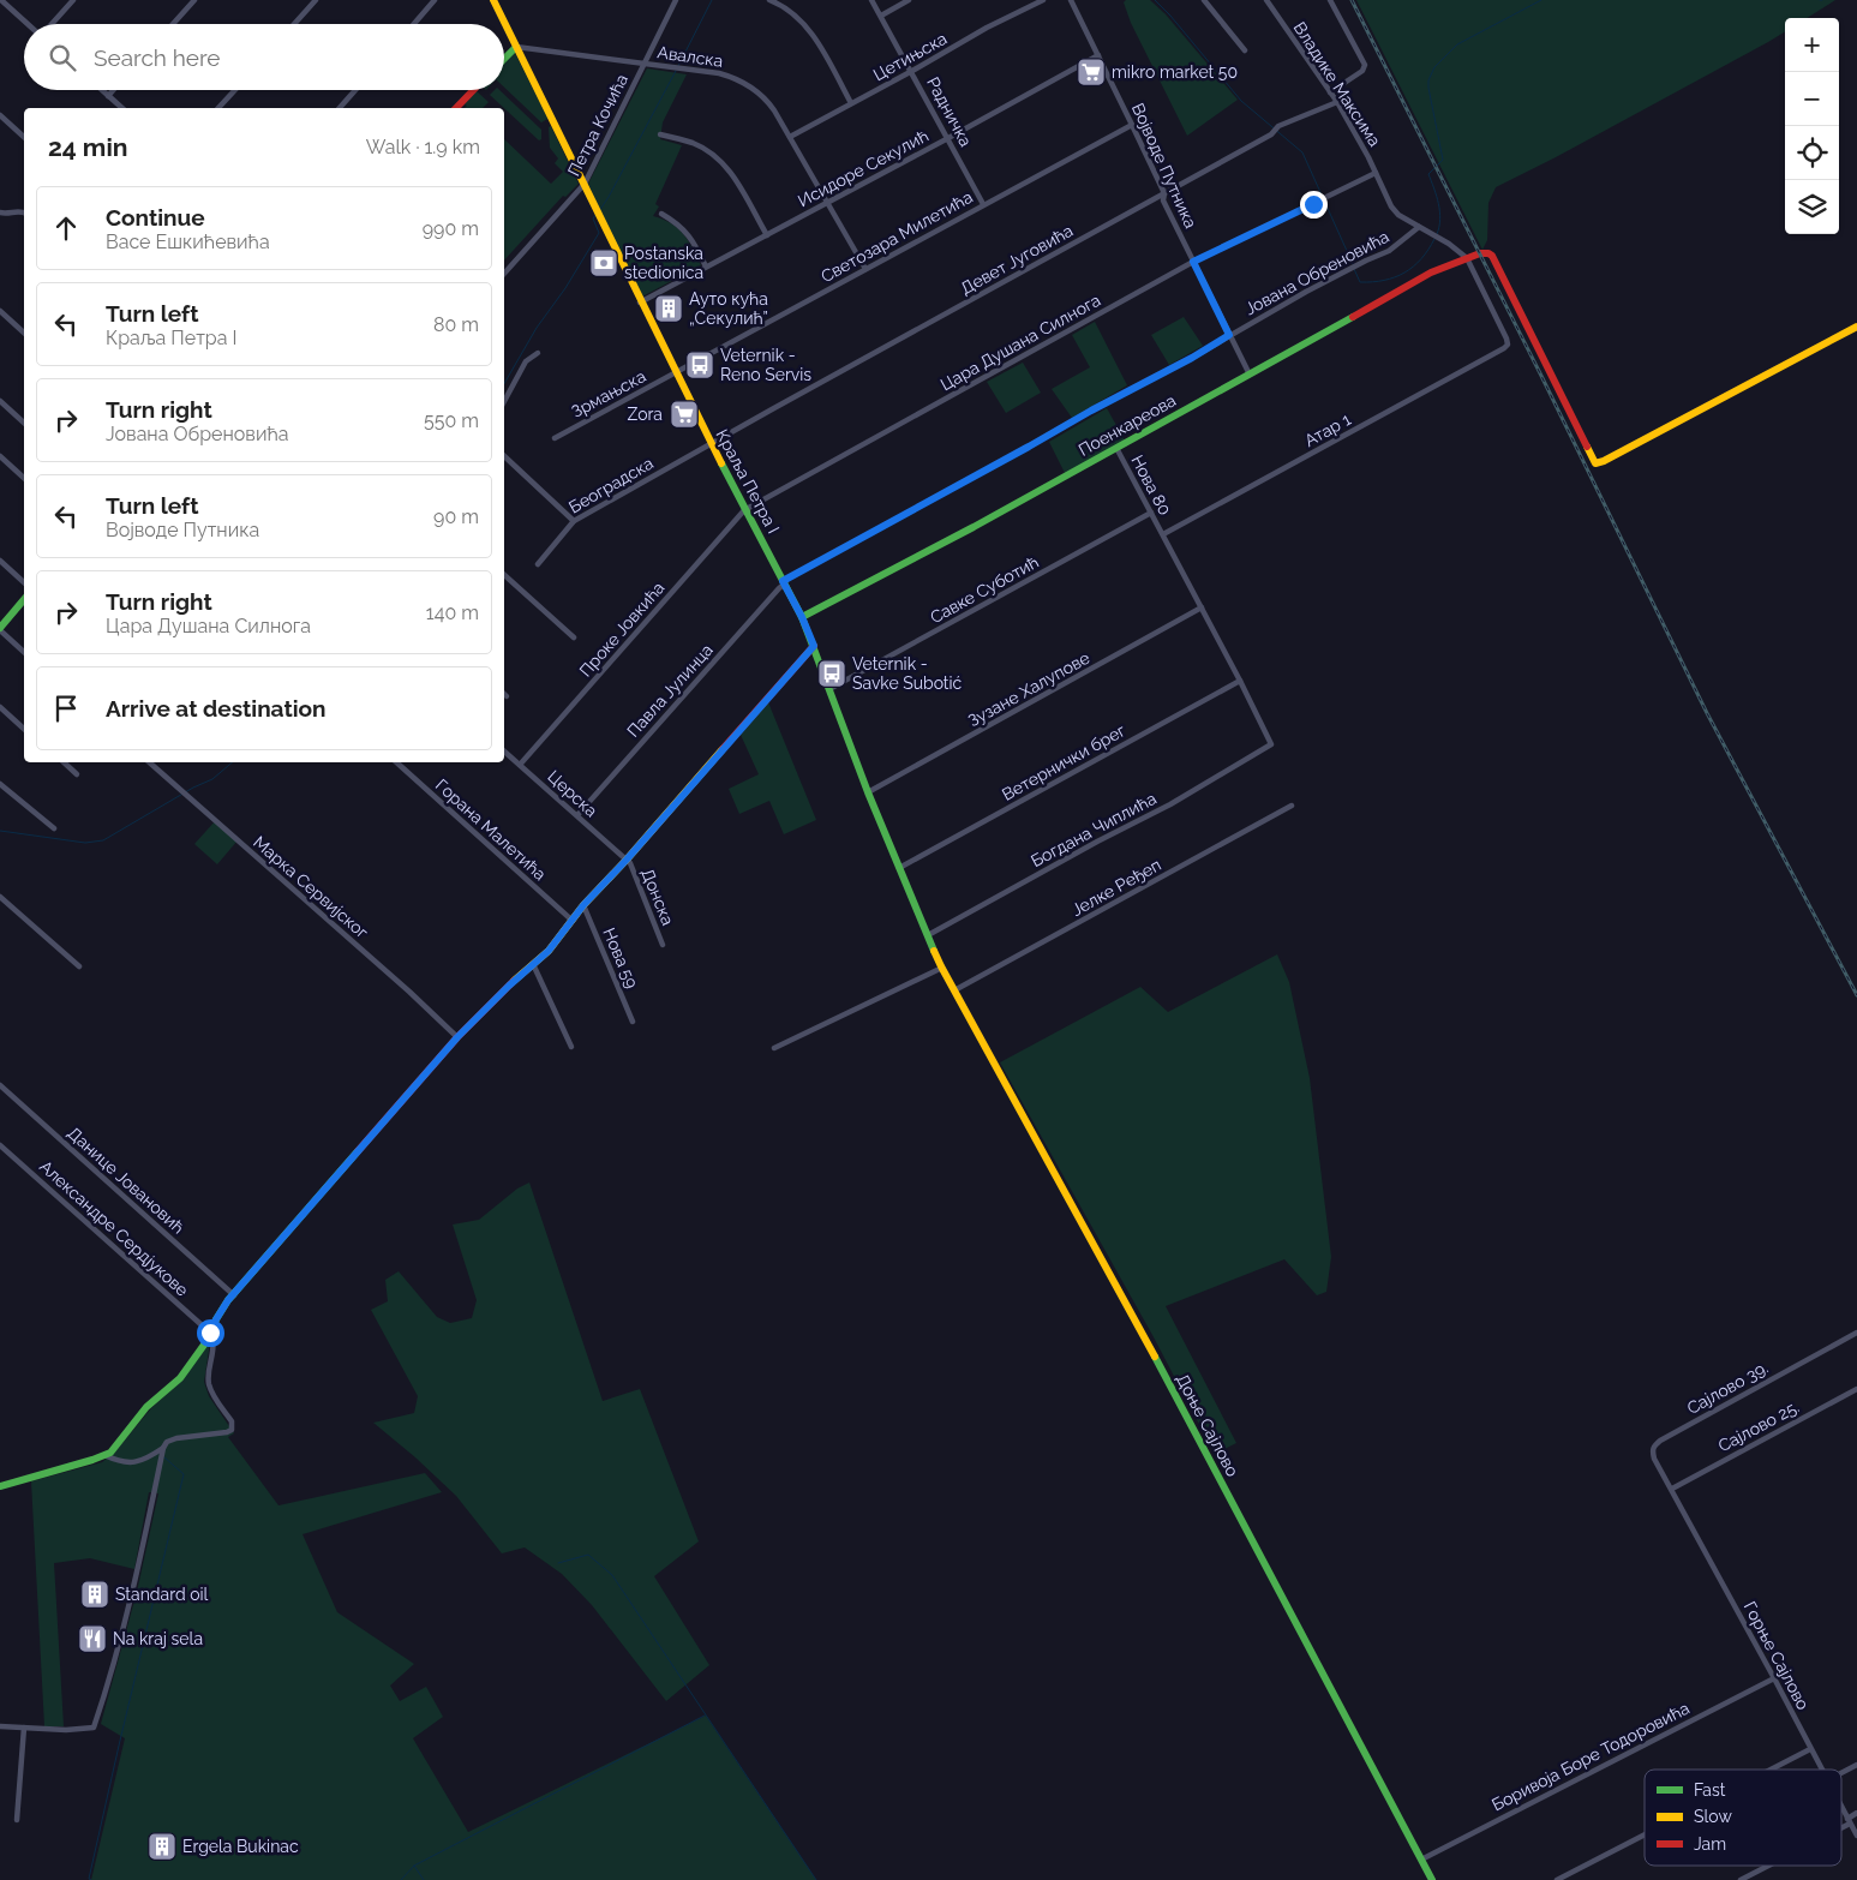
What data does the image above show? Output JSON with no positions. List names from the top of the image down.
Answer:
{
  "streets": {
    "street": [
      "Авалска",
      "Цетињска",
      "Владике Максима",
      "Радничка",
      "Петра Кочића",
      "Војводе Путника",
      "Исидоре Секулић",
      "Светозара Милетића",
      "Девет Југовића",
      "Јована Обреновића",
      "Цара Душана Силнога",
      "Зрмањска",
      "Поенкареова",
      "Атар 1",
      "Краља Петра I",
      "Београдска",
      "Нова 80",
      "Савке Суботић",
      "Проке Јовкића",
      "Зузане Халупове",
      "Павла Јулинца",
      "Ветернички брег",
      "Церска",
      "Горана Малетића",
      "Богдана Чиплића",
      "Марка Сервијског",
      "Јелке Ређеп",
      "Донска",
      "Нова 59",
      "Данице Јовановић",
      "Александре Сердјукове",
      "Сајлово 39.",
      "Доње Сајлово",
      "Сајлово 25.",
      "Горње Сајлово",
      "Боривоја Боре Тодоровића"
    ]
  },
  "crossings": [
    ["Авалска", "Цетињска"],
    ["Авалска", "Петра Кочића"],
    ["Авалска", "Исидоре Секулић"],
    ["Авалска", "Светозара Милетића"],
    ["Авалска", "Краља Петра I"],
    ["Цетињска", "Радничка"],
    ["Владике Максима", "Девет Југовића"],
    ["Владике Максима", "Јована Обреновића"],
    ["Владике Максима", "Поенкареова"],
    ["Владике Максима", "Атар 1"],
    ["Радничка", "Исидоре Секулић"],
    ["Радничка", "Светозара Милетића"],
    ["Петра Кочића", "Краља Петра I"],
    ["Војводе Путника", "Исидоре Секулић"],
    ["Војводе Путника", "Светозара Милетића"],
    ["Војводе Путника", "Девет Југовића"],
    ["Војводе Путника", "Јована Обреновића"],
    ["Војводе Путника", "Цара Душана Силнога"],
    ["Војводе Путника", "Поенкареова"],
    ["Исидоре Секулић", "Краља Петра I"],
    ["Светозара Милетића", "Зрмањска"],
    ["Светозара Милетића", "Краља Петра I"],
    ["Девет Југовића", "Краља Петра I"],
    ["Девет Југовића", "Београдска"],
    ["Јована Обреновића", "Краља Петра I"],
    ["Јована Обреновића", "Павла Јулинца"],
    ["Цара Душана Силнога", "Краља Петра I"],
    ["Цара Душана Силнога", "Проке Јовкића"],
    ["Зрмањска", "Краља Петра I"],
    ["Поенкареова", "Краља Петра I"],
    ["Поенкареова", "Нова 80"],
    ["Атар 1", "Нова 80"],
    ["Краља Петра I", "Београдска"],
    ["Краља Петра I", "Савке Суботић"],
    ["Краља Петра I", "Проке Јовкића"],
    ["Краља Петра I", "Зузане Халупове"],
    ["Краља Петра I", "Павла Јулинца"],
    ["Краља Петра I", "Ветернички брег"],
    ["Краља Петра I", "Богдана Чиплића"],
    ["Краља Петра I", "Јелке Ређеп"],
    ["Краља Петра I", "Доње Сајлово"],
    ["Нова 80", "Савке Суботић"],
    ["Нова 80", "Зузане Халупове"],
    ["Нова 80", "Ветернички брег"],
    ["Нова 80", "Богдана Чиплића"],
    ["Проке Јовкића", "Церска"],
    ["Павла Јулинца", "Церска"],
    ["Церска", "Донска"],
    ["Јелке Ређеп", "Доње Сајлово"],
    ["Сајлово 39.", "Сајлово 25."],
    ["Сајлово 39.", "Горње Сајлово"],
    ["Доње Сајлово", "Боривоја Боре Тодоровића"],
    ["Сајлово 25.", "Горње Сајлово"],
    ["Горње Сајлово", "Боривоја Боре Тодоровића"]
  ],
  "places": {
    "supermarket": ["mikro market 50", "Zora"],
    "bank": ["Postanska stedionica"],
    "building": ["Ауто кућа „Секулић”", "Standard oil", "Ergela Bukinac"],
    "bus stop": ["Veternik - Reno Servis", "Veternik - Savke Subotić"],
    "restaurant": ["Na kraj sela"]
  },
  "legend": ["Fast", "Slow", "Jam"],
  "page": {
    "map_buttons": ["+", "−"],
    "search": "Search here",
    "heading": ["24 min", "Walk · 1.9 km"],
    "list": [
      ["Continue", "Васе Ешкићевића", "990 m"],
      ["Turn left", "Краља Петра I", "80 m"],
      ["Turn right", "Јована Обреновића", "550 m"],
      ["Turn left", "Војводе Путника", "90 m"],
      ["Turn right", "Цара Душана Силнога", "140 m"],
      "Arrive at destination"
    ]
  }
}
